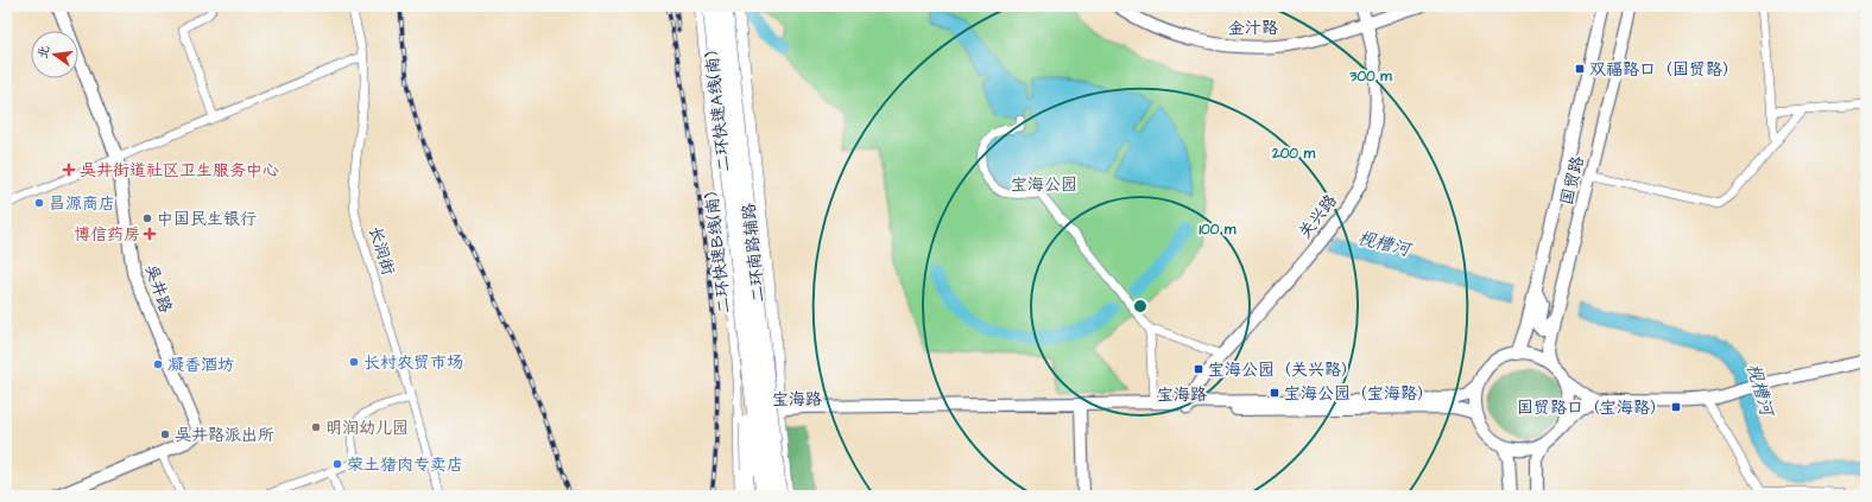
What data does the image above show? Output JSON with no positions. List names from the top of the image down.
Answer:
{
  "streets": {
    "highway": ["二环快速A线(南)", "二环快速B线(南)"],
    "main road": [
      "金汁路",
      "国贸路",
      "关兴路",
      "吴井路",
      "宝海路"
    ],
    "street": ["长润街", "二环南路辅路"]
  },
  "crossings": [
    ["金汁路", "关兴路"],
    ["国贸路", "宝海路"],
    ["关兴路", "宝海路"],
    ["二环南路辅路", "宝海路"]
  ],
  "water": ["枧槽河"],
  "parks": ["宝海公园"],
  "places": {
    "transit": [
      "双福路口（国贸路）",
      "宝海公园（关兴路）",
      "宝海公园（宝海路）",
      "国贸路口（宝海路）"
    ],
    "health": ["吴井街道社区卫生服务中心", "博信药房"],
    "other": [
      "昌源商店",
      "中国民生银行",
      "长村农贸市场",
      "凝香酒坊",
      "明润幼儿园",
      "吴井路派出所",
      "荣土猪肉专卖店"
    ]
  },
  "north": "left",
  "rings": ["300 m", "200 m", "100 m"]
}
